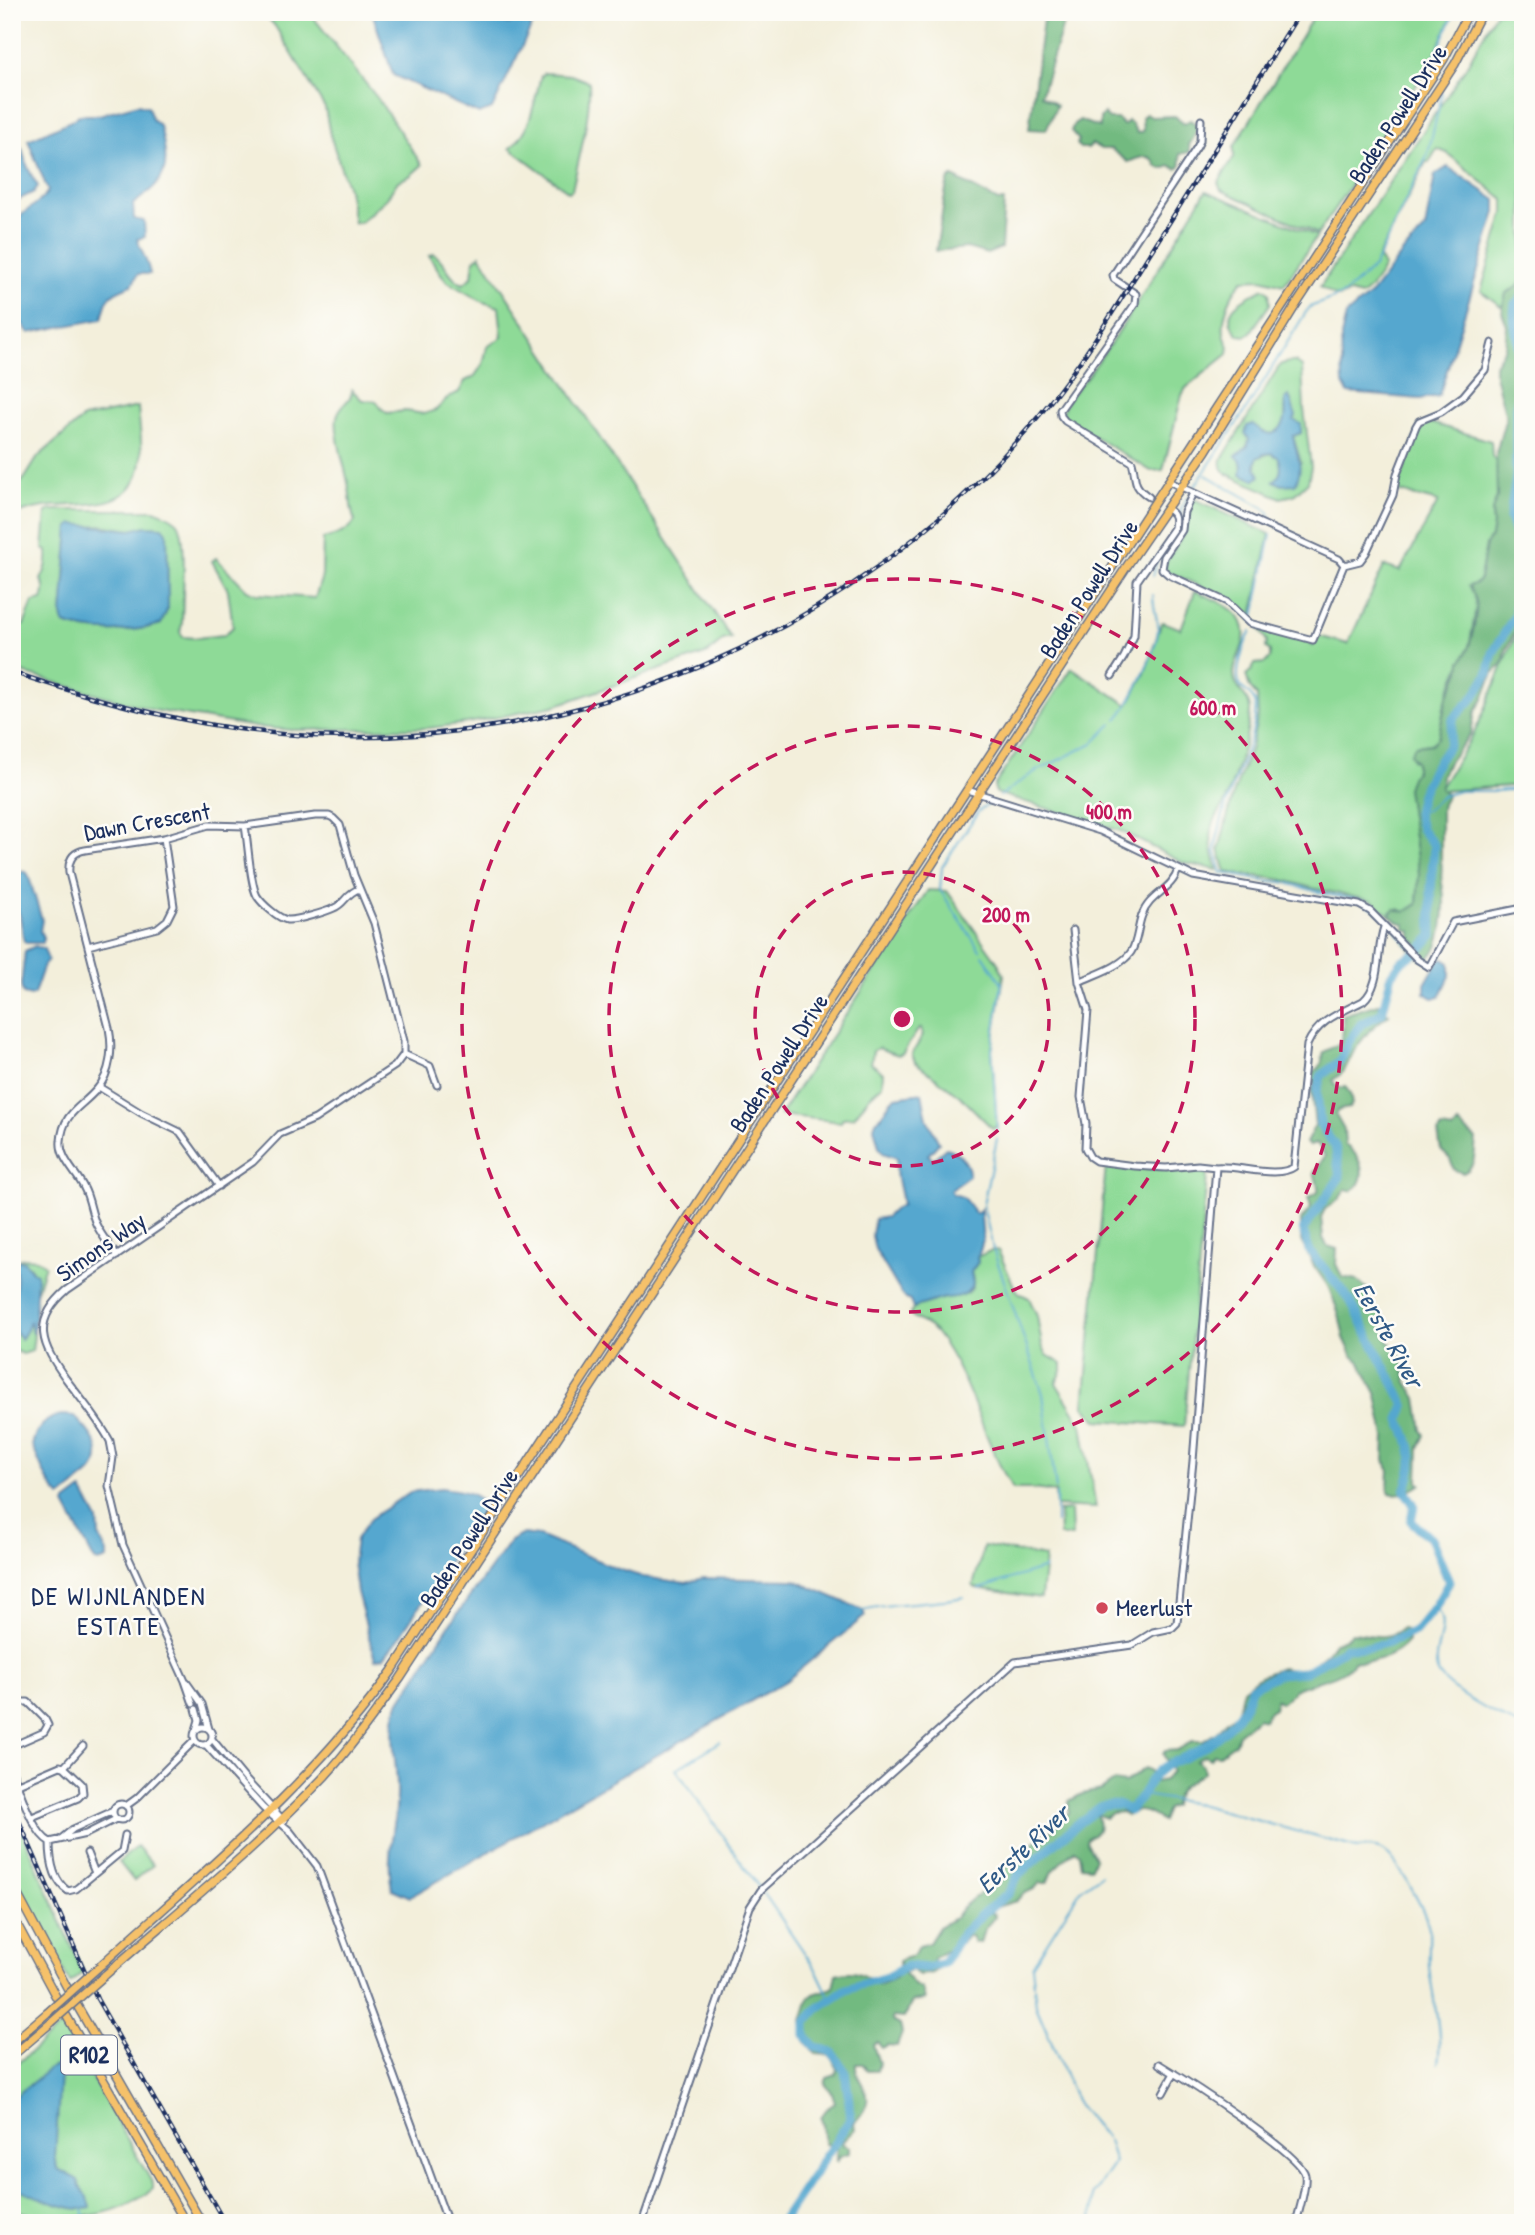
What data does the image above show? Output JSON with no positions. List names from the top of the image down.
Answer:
{
  "streets": {
    "main road": ["Baden Powell Drive", "R102"],
    "street": ["Dawn Crescent", "Simons Way"]
  },
  "crossings": [
    ["Dawn Crescent", "Simons Way"]
  ],
  "districts": ["DE WIJNLANDEN ESTATE"],
  "water": ["Eerste River"],
  "places": ["Meerlust"],
  "rings": ["600 m", "400 m", "200 m"]
}
